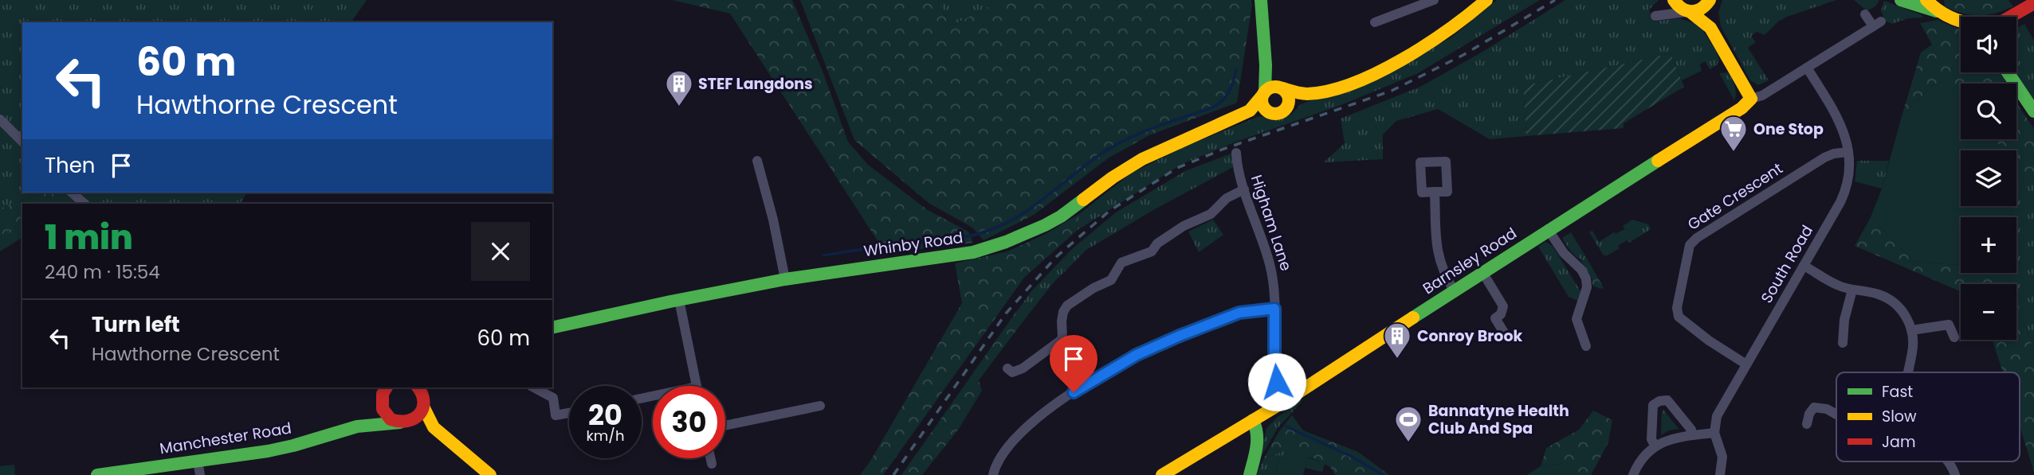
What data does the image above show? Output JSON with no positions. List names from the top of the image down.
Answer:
{
  "streets": {
    "main road": ["Whinby Road", "Barnsley Road", "Manchester Road"],
    "street": ["Gate Crescent", "Higham Lane", "South Road"]
  },
  "crossings": [
    ["Gate Crescent", "South Road"],
    ["Higham Lane", "Barnsley Road"],
    ["Barnsley Road", "South Road"]
  ],
  "places": {
    "building": ["STEF Langdons", "Conroy Brook"],
    "supermarket": ["One Stop"],
    "sports": ["Bannatyne Health Club And Spa"]
  },
  "legend": ["Fast", "Slow", "Jam"],
  "page": {
    "map_buttons": ["+", "−"],
    "turn": ["60 m", "Hawthorne Crescent"],
    "then": "Then",
    "heading": ["1 min", "240 m · 15:54"],
    "list": [
      {
        "name": "Turn left",
        "note": "Hawthorne Crescent",
        "value": "60 m"
      }
    ],
    "speed": "20 km/h",
    "limit": "30"
  }
}
